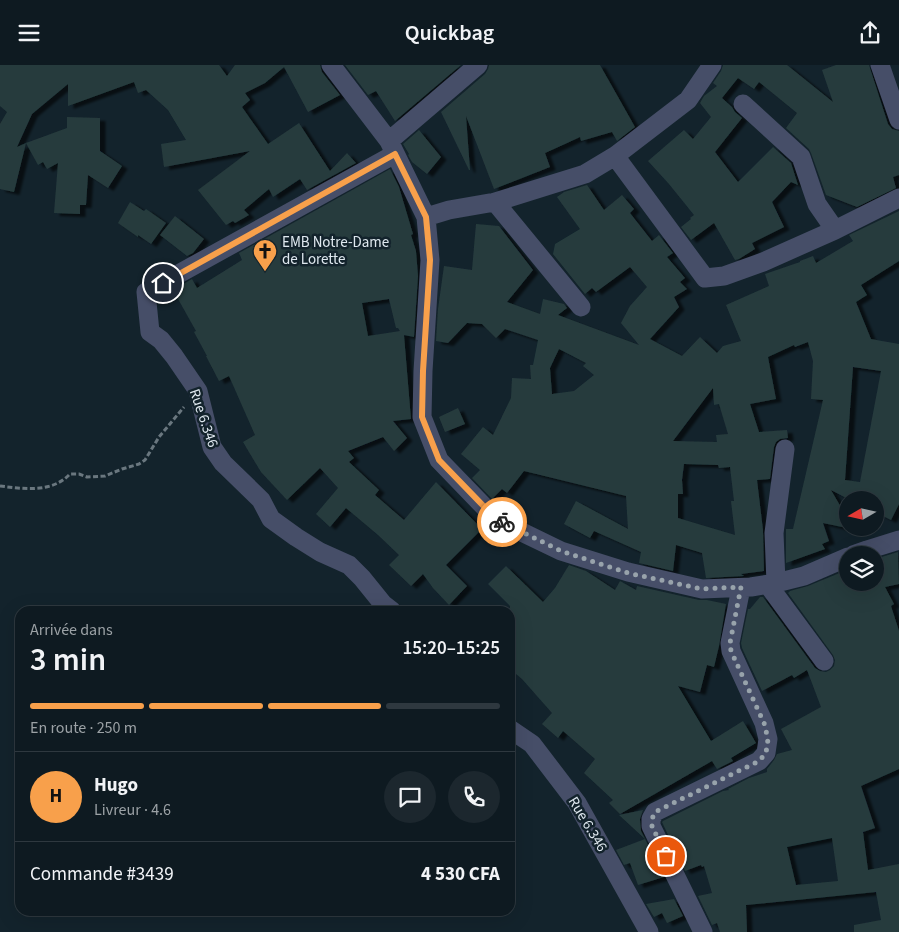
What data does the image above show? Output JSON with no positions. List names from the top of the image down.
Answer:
{
  "streets": {
    "street": ["Rue 6.346"]
  },
  "places": {
    "church": ["EMB Notre-Dame de Lorette"]
  },
  "north": "left",
  "page": {
    "header": "Quickbag",
    "heading": ["3 min", "Arrivée dans", "15:20–15:25"],
    "panel": [
      "Hugo",
      "Livreur · 4.6",
      "Commande #3439",
      "4 530 CFA"
    ],
    "bar": "En route · 250 m",
    "round": "H"
  }
}
